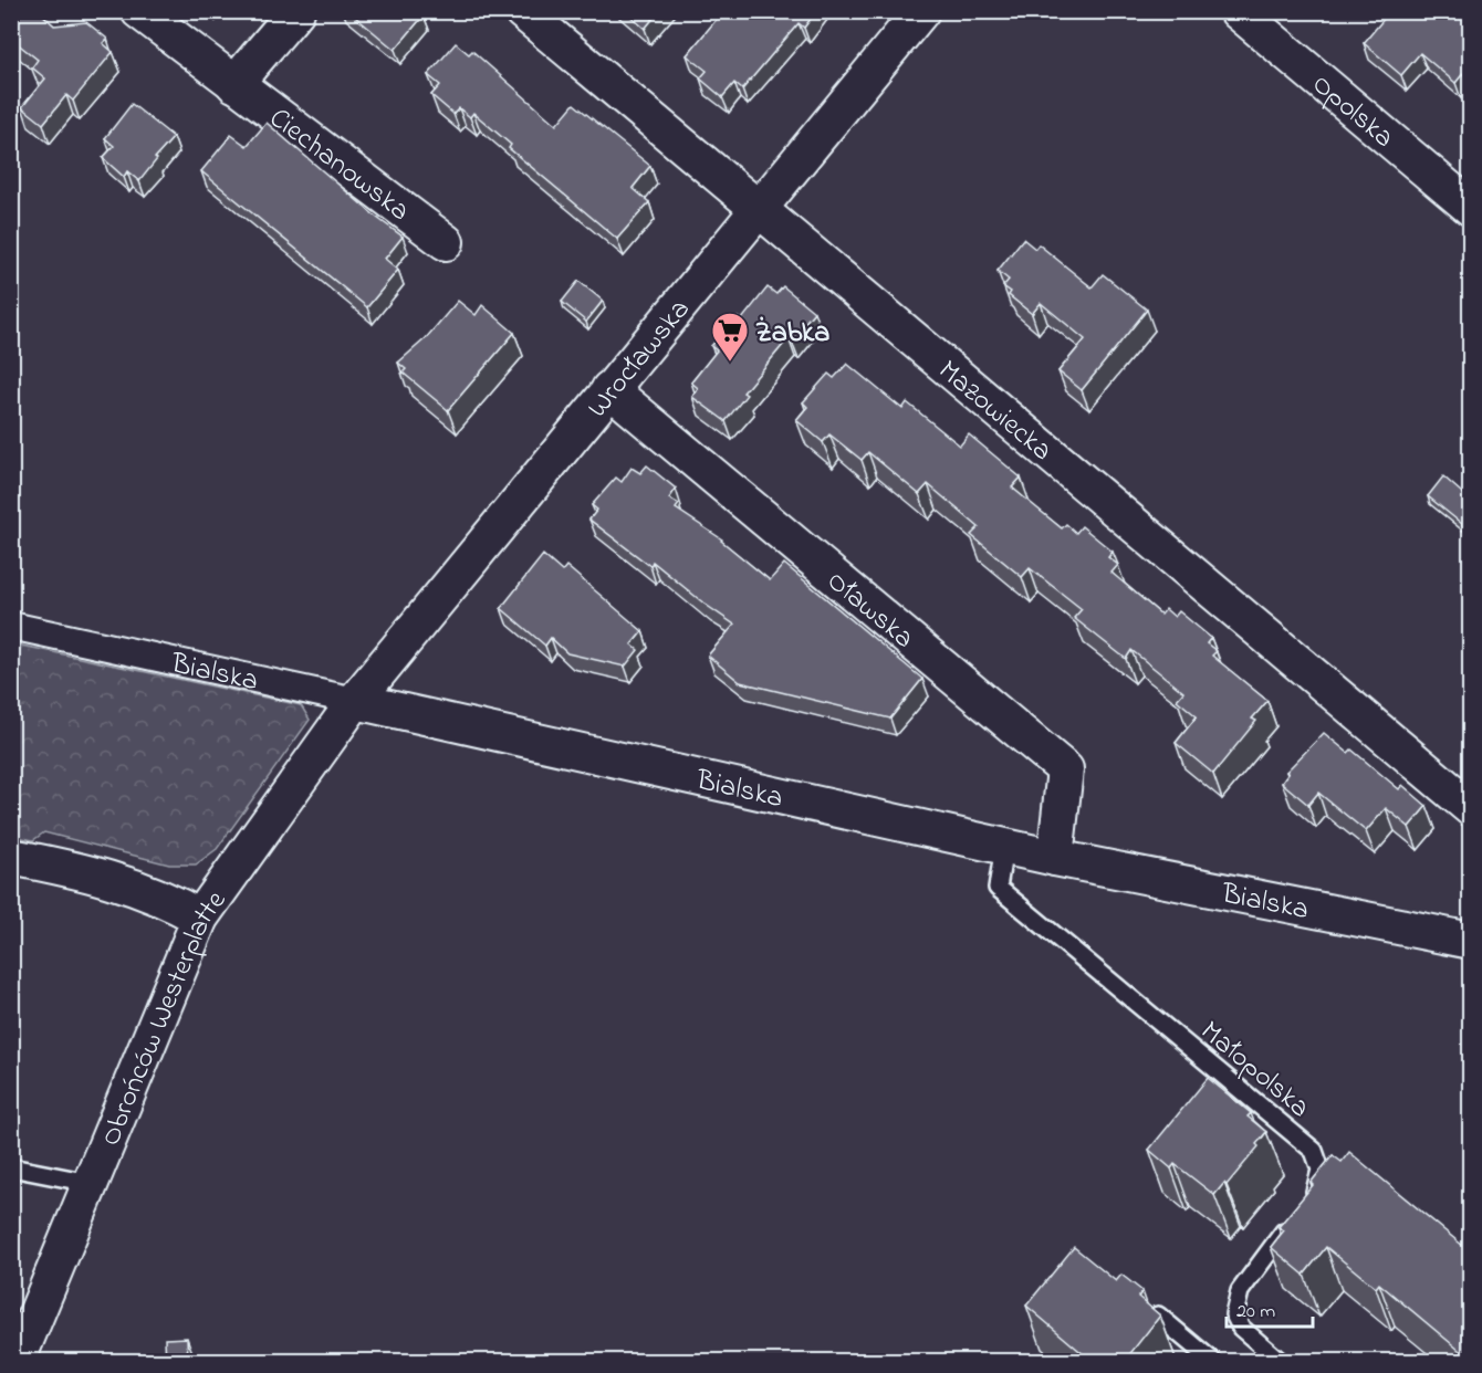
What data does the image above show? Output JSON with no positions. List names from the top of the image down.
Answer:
{
  "streets": {
    "street": [
      "Opolska",
      "Ciechanowska",
      "Wrocławska",
      "Mazowiecka",
      "Oławska",
      "Bialska",
      "Obrońców Westerplatte"
    ],
    "lane": ["Małopolska"]
  },
  "crossings": [
    ["Wrocławska", "Mazowiecka"],
    ["Wrocławska", "Oławska"],
    ["Wrocławska", "Bialska"],
    ["Wrocławska", "Obrońców Westerplatte"],
    ["Oławska", "Bialska"],
    ["Bialska", "Obrońców Westerplatte"],
    ["Bialska", "Małopolska"]
  ],
  "places": {
    "supermarket": ["Żabka"]
  },
  "scale_bar": "20 m"
}
